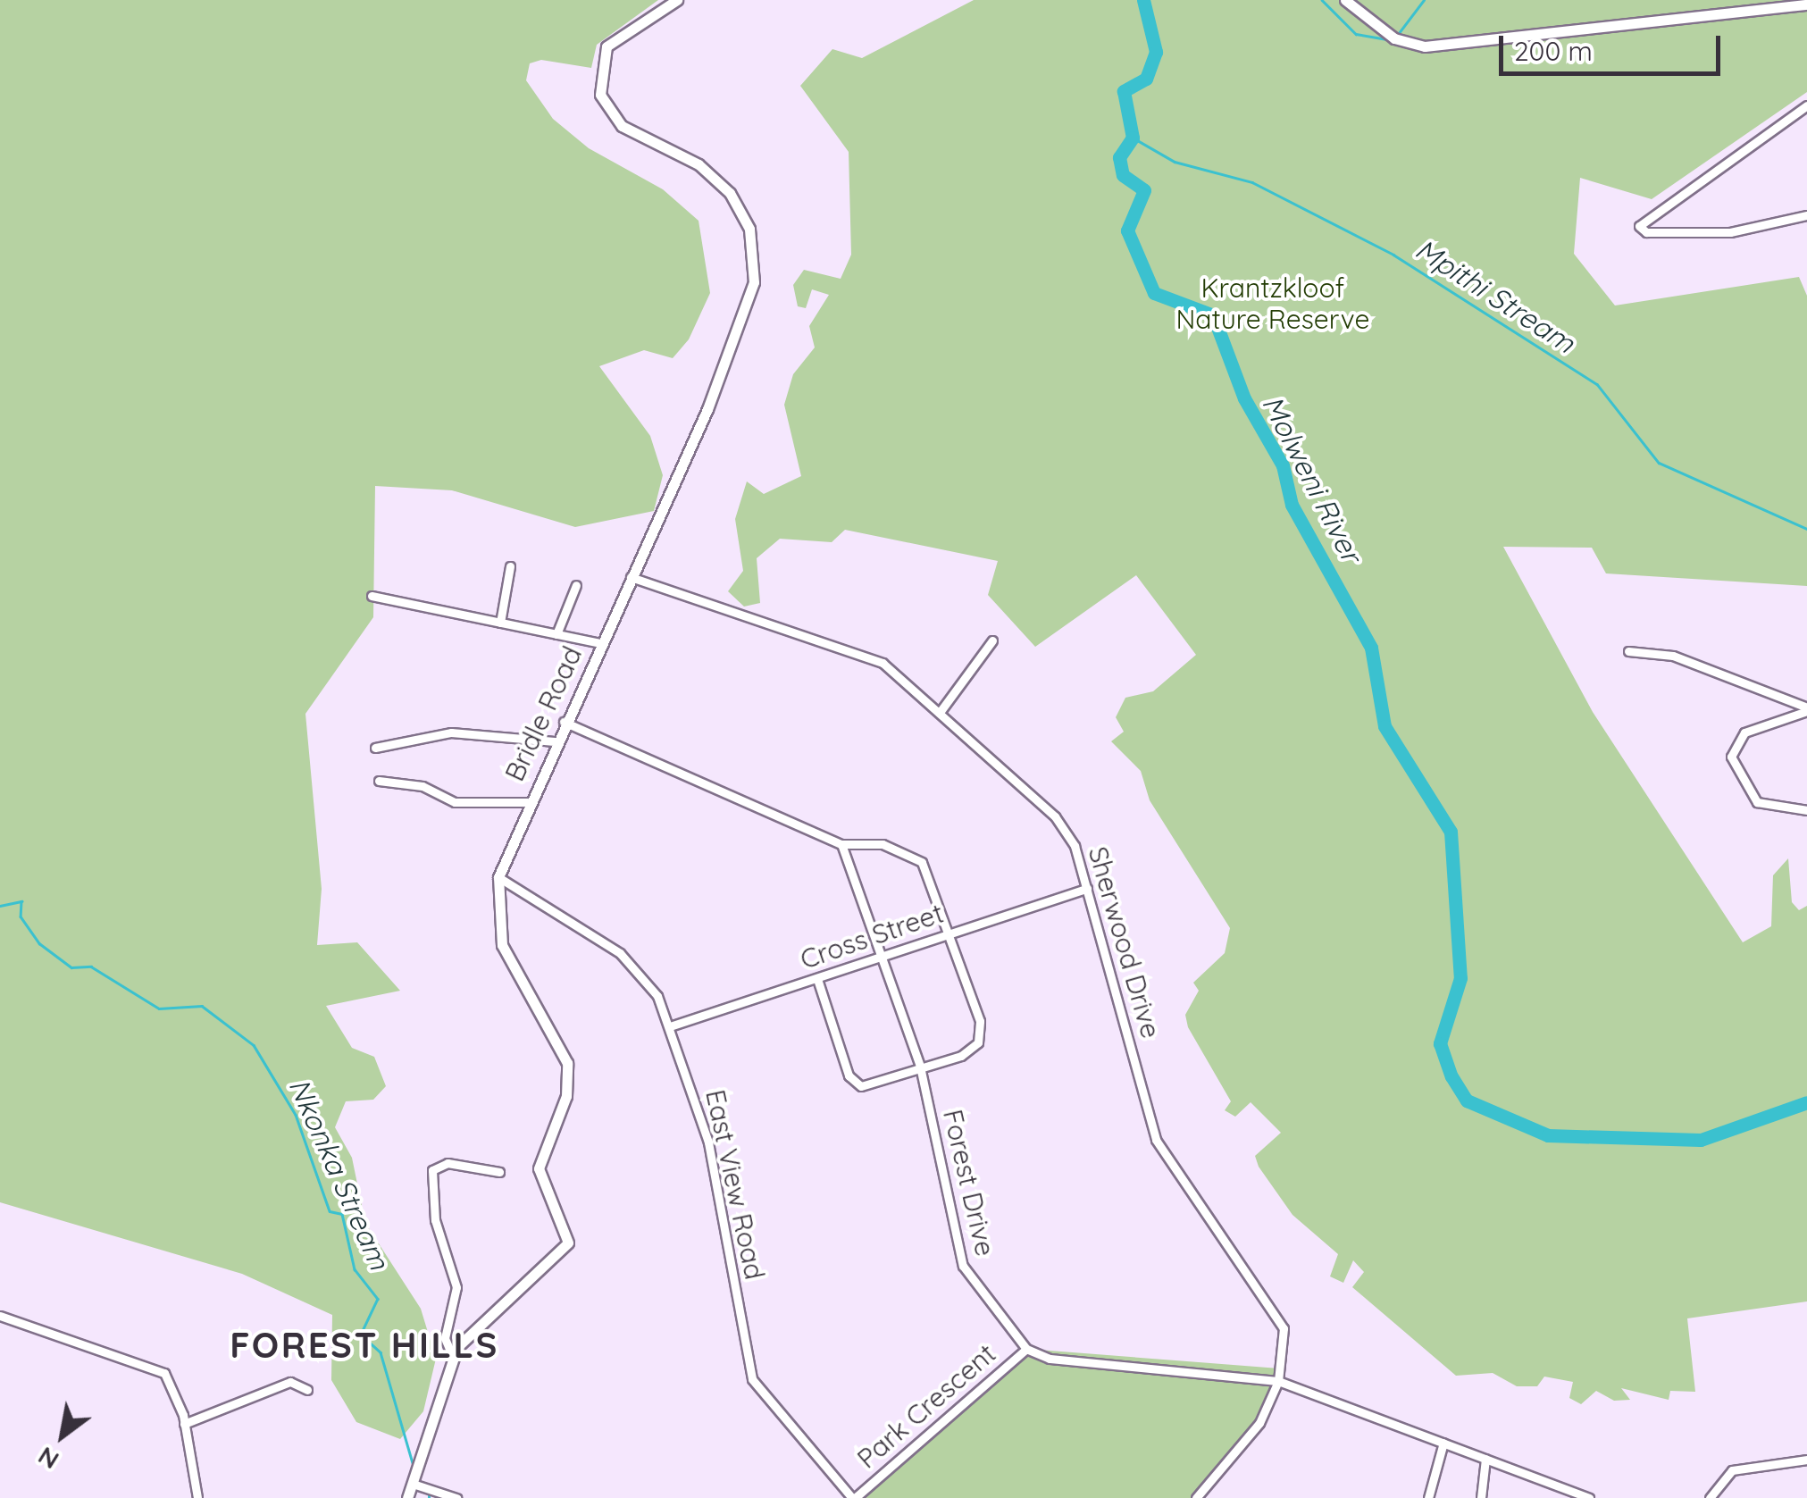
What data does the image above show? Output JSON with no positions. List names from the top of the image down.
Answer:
{
  "streets": {
    "main road": ["Bridle Road"],
    "street": [
      "Cross Street",
      "Sherwood Drive",
      "Forest Drive",
      "East View Road",
      "Park Crescent"
    ]
  },
  "crossings": [
    ["Bridle Road", "Sherwood Drive"],
    ["Bridle Road", "East View Road"],
    ["Cross Street", "Sherwood Drive"],
    ["Cross Street", "Forest Drive"],
    ["Cross Street", "East View Road"],
    ["Forest Drive", "Park Crescent"],
    ["East View Road", "Park Crescent"]
  ],
  "districts": ["FOREST HILLS"],
  "water": ["Mpithi Stream", "Molweni River", "Nkonka Stream"],
  "parks": ["Krantzkloof Nature Reserve"],
  "scale_bar": "200 m",
  "north": "bottom left"
}
